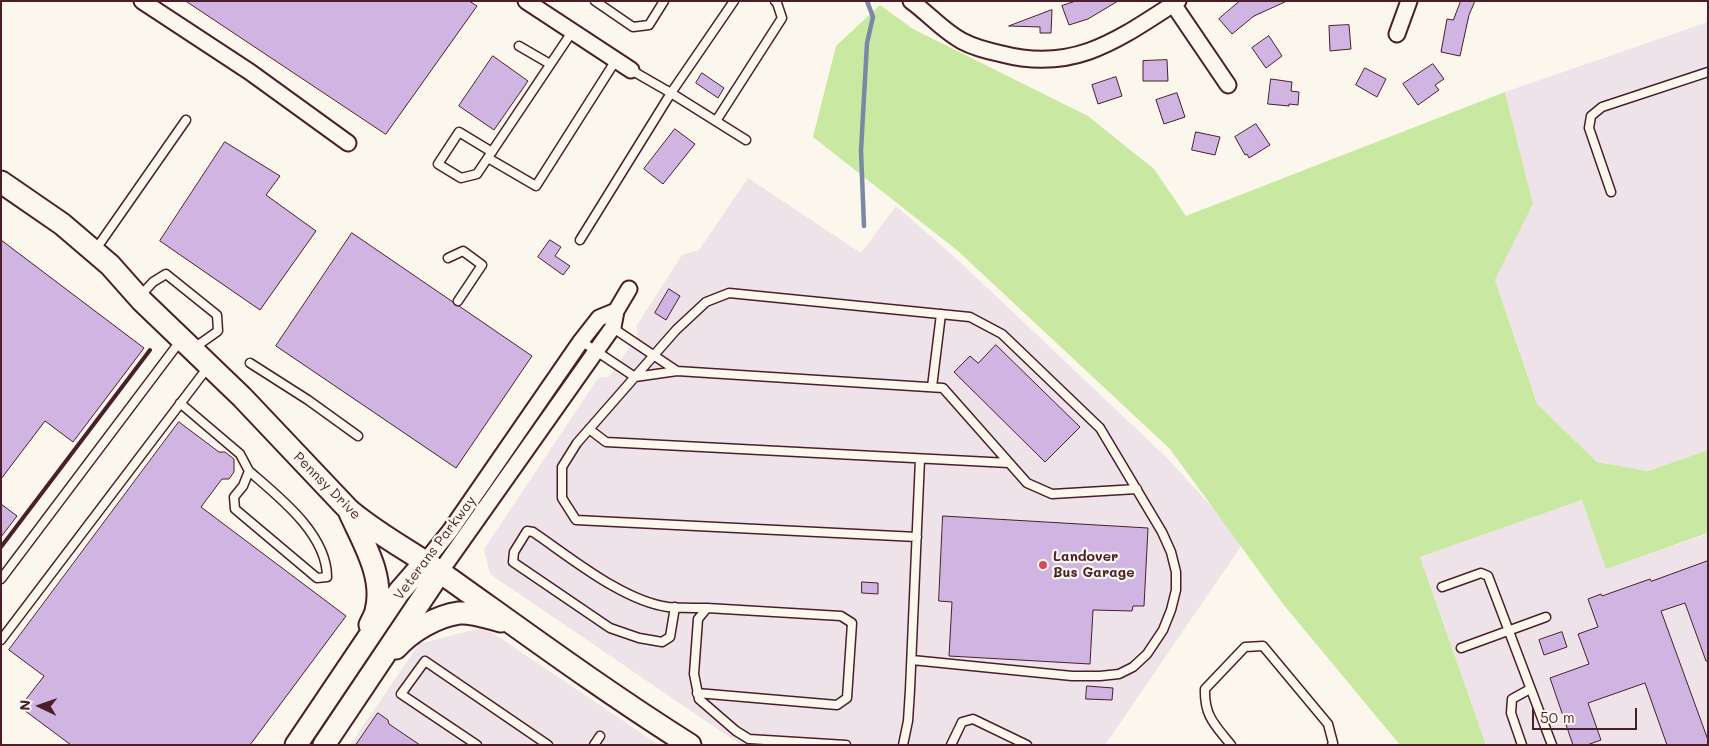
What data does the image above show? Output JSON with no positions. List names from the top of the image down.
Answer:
{
  "streets": {
    "main road": ["Pennsy Drive", "Veterans Parkway"]
  },
  "crossings": [
    ["Pennsy Drive", "Veterans Parkway"]
  ],
  "places": ["Landover Bus Garage"],
  "scale_bar": "50 m",
  "north": "left"
}
